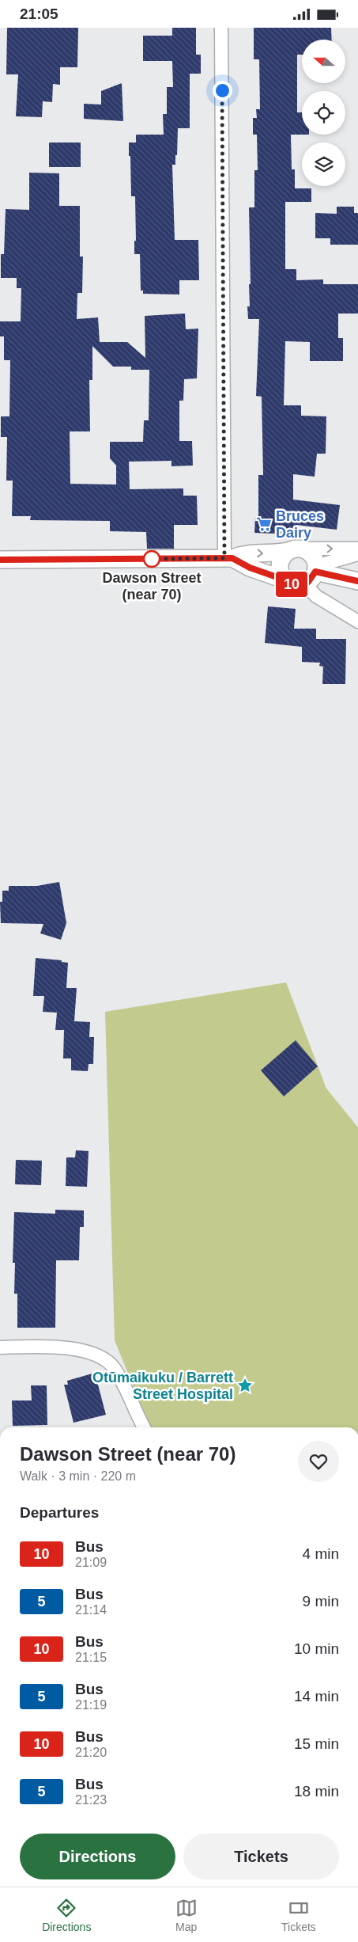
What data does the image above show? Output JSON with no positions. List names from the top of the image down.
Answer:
{
  "places": {
    "supermarket": ["Bruces Dairy"],
    "other": ["Dawson Street (near 70)"],
    "place": ["Otūmaikuku / Barrett Street Hospital"]
  },
  "lines": ["bus line 10"],
  "north": "left",
  "page": {
    "status": "21:05",
    "on_map": "10",
    "heading": [
      ["Dawson Street (near 70)", "Walk · 3 min · 220 m"],
      "Departures"
    ],
    "list": [
      {
        "mark": "10",
        "name": "Bus",
        "note": "21:09",
        "value": "4 min"
      },
      {
        "mark": "5",
        "name": "Bus",
        "note": "21:14",
        "value": "9 min"
      },
      {
        "mark": "10",
        "name": "Bus",
        "note": "21:15",
        "value": "10 min"
      },
      {
        "mark": "5",
        "name": "Bus",
        "note": "21:19",
        "value": "14 min"
      },
      {
        "mark": "10",
        "name": "Bus",
        "note": "21:20",
        "value": "15 min"
      },
      {
        "mark": "5",
        "name": "Bus",
        "note": "21:23",
        "value": "18 min"
      }
    ],
    "buttons": ["Directions", "Tickets"],
    "tabs": ["Directions", "Map", "Tickets"]
  }
}
